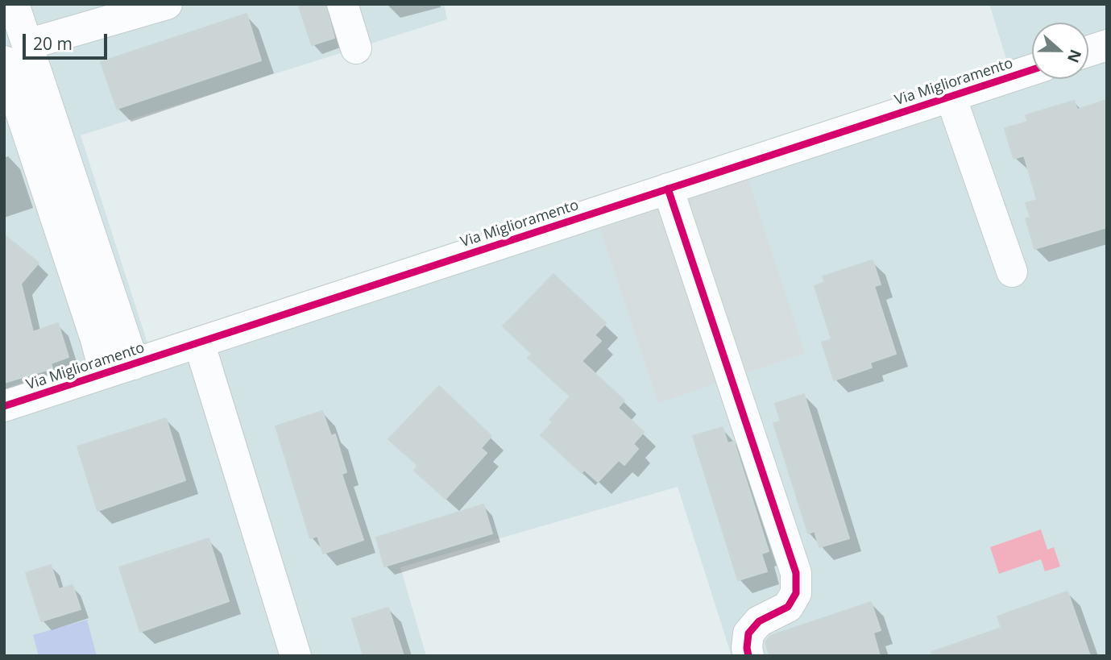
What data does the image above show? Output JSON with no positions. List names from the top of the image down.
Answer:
{
  "streets": {
    "street": ["Via Miglioramento"]
  },
  "scale_bar": "20 m",
  "north": "right"
}
